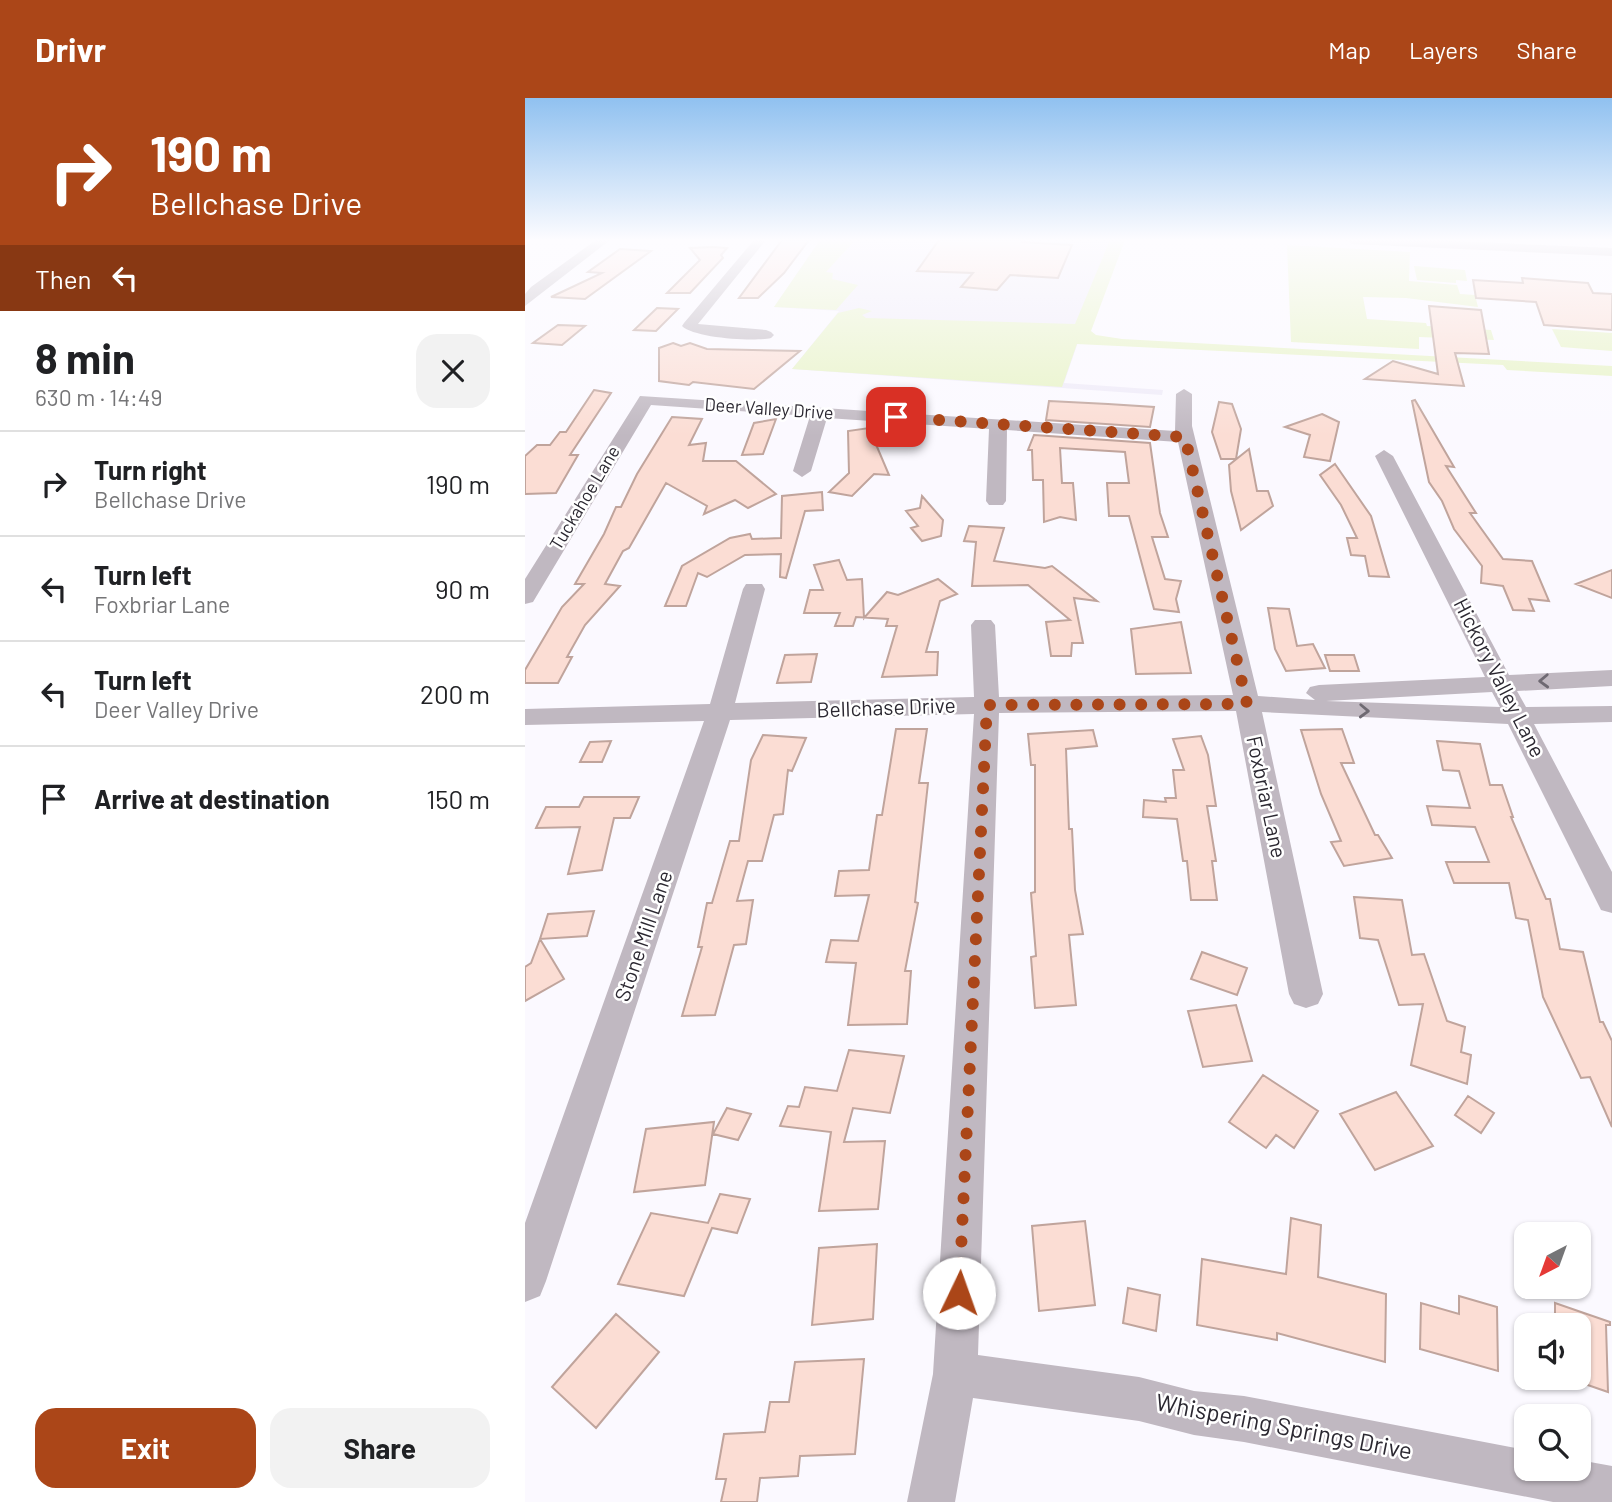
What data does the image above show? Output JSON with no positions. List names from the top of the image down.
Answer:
{
  "streets": {
    "street": [
      "Deer Valley Drive",
      "Tuckahoe Lane",
      "Hickory Valley Lane",
      "Bellchase Drive",
      "Foxbriar Lane",
      "Stone Mill Lane",
      "Whispering Springs Drive"
    ]
  },
  "crossings": [
    ["Deer Valley Drive", "Tuckahoe Lane"],
    ["Deer Valley Drive", "Foxbriar Lane"],
    ["Hickory Valley Lane", "Bellchase Drive"],
    ["Bellchase Drive", "Foxbriar Lane"],
    ["Bellchase Drive", "Stone Mill Lane"]
  ],
  "north": "bottom left",
  "page": {
    "header": "Drivr",
    "nav": ["Map", "Layers", "Share"],
    "turn": ["190 m", "Bellchase Drive"],
    "then": "Then",
    "heading": ["8 min", "630 m · 14:49"],
    "list": [
      {
        "name": "Turn right",
        "note": "Bellchase Drive",
        "value": "190 m"
      },
      {
        "name": "Turn left",
        "note": "Foxbriar Lane",
        "value": "90 m"
      },
      {
        "name": "Turn left",
        "note": "Deer Valley Drive",
        "value": "200 m"
      },
      {
        "name": "Arrive at destination",
        "value": "150 m"
      }
    ],
    "buttons": ["Exit", "Share"]
  }
}
